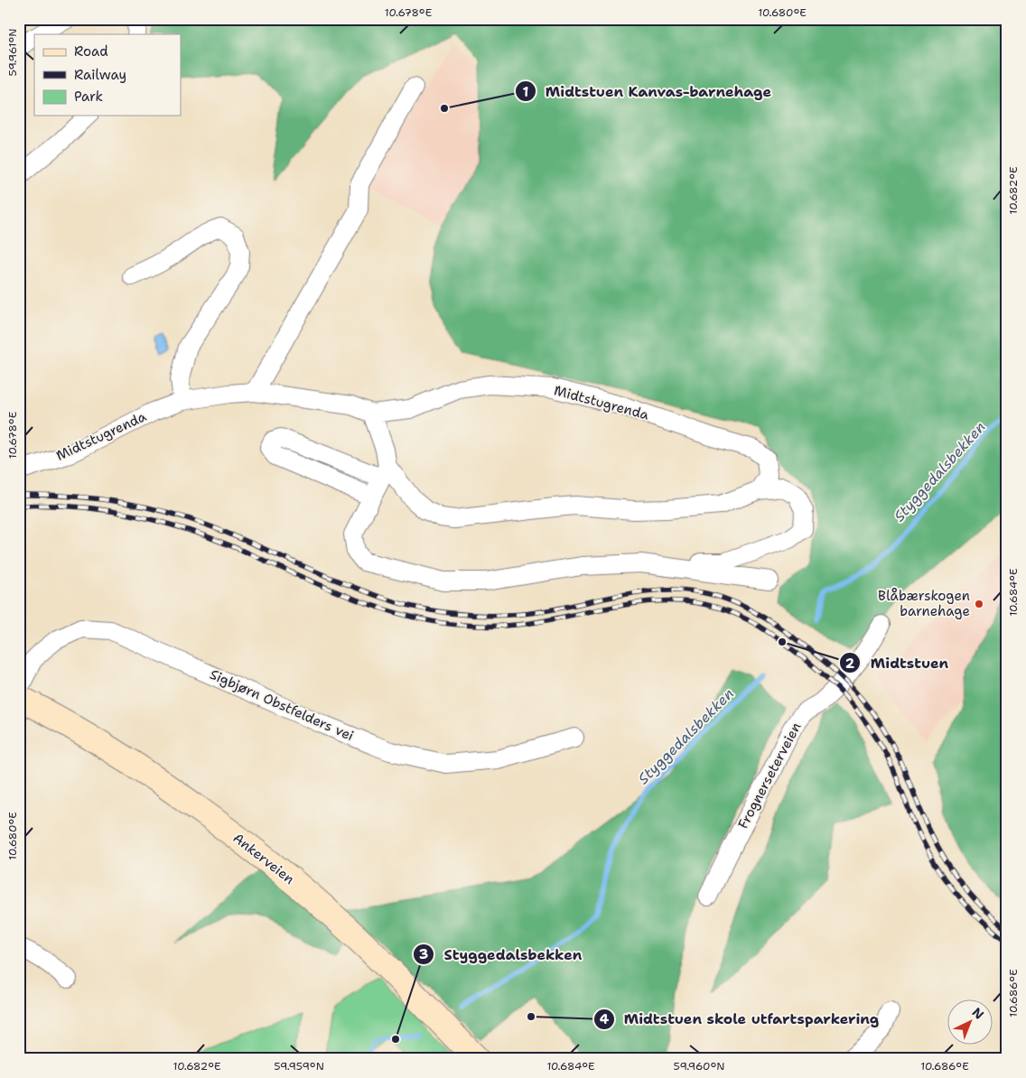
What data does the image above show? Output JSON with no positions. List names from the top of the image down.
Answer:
{
  "streets": {
    "main road": ["Ankerveien"],
    "street": ["Midtstugrenda", "Sigbjørn Obstfelders vei", "Frognerseterveien"]
  },
  "water": ["Styggedalsbekken"],
  "places": [
    "Midtstuen Kanvas-barnehage",
    "Blåbærskogen barnehage",
    "Midtstuen",
    "Midtstuen skole utfartsparkering",
    "Styggedalsbekken"
  ],
  "legend": ["Road", "Railway", "Park"],
  "north": "top right",
  "coordinates": [
    "10.678°E",
    "10.680°E",
    "59.961°N",
    "10.682°E",
    "10.684°E",
    "10.686°E",
    "59.959°N",
    "59.960°N"
  ]
}
